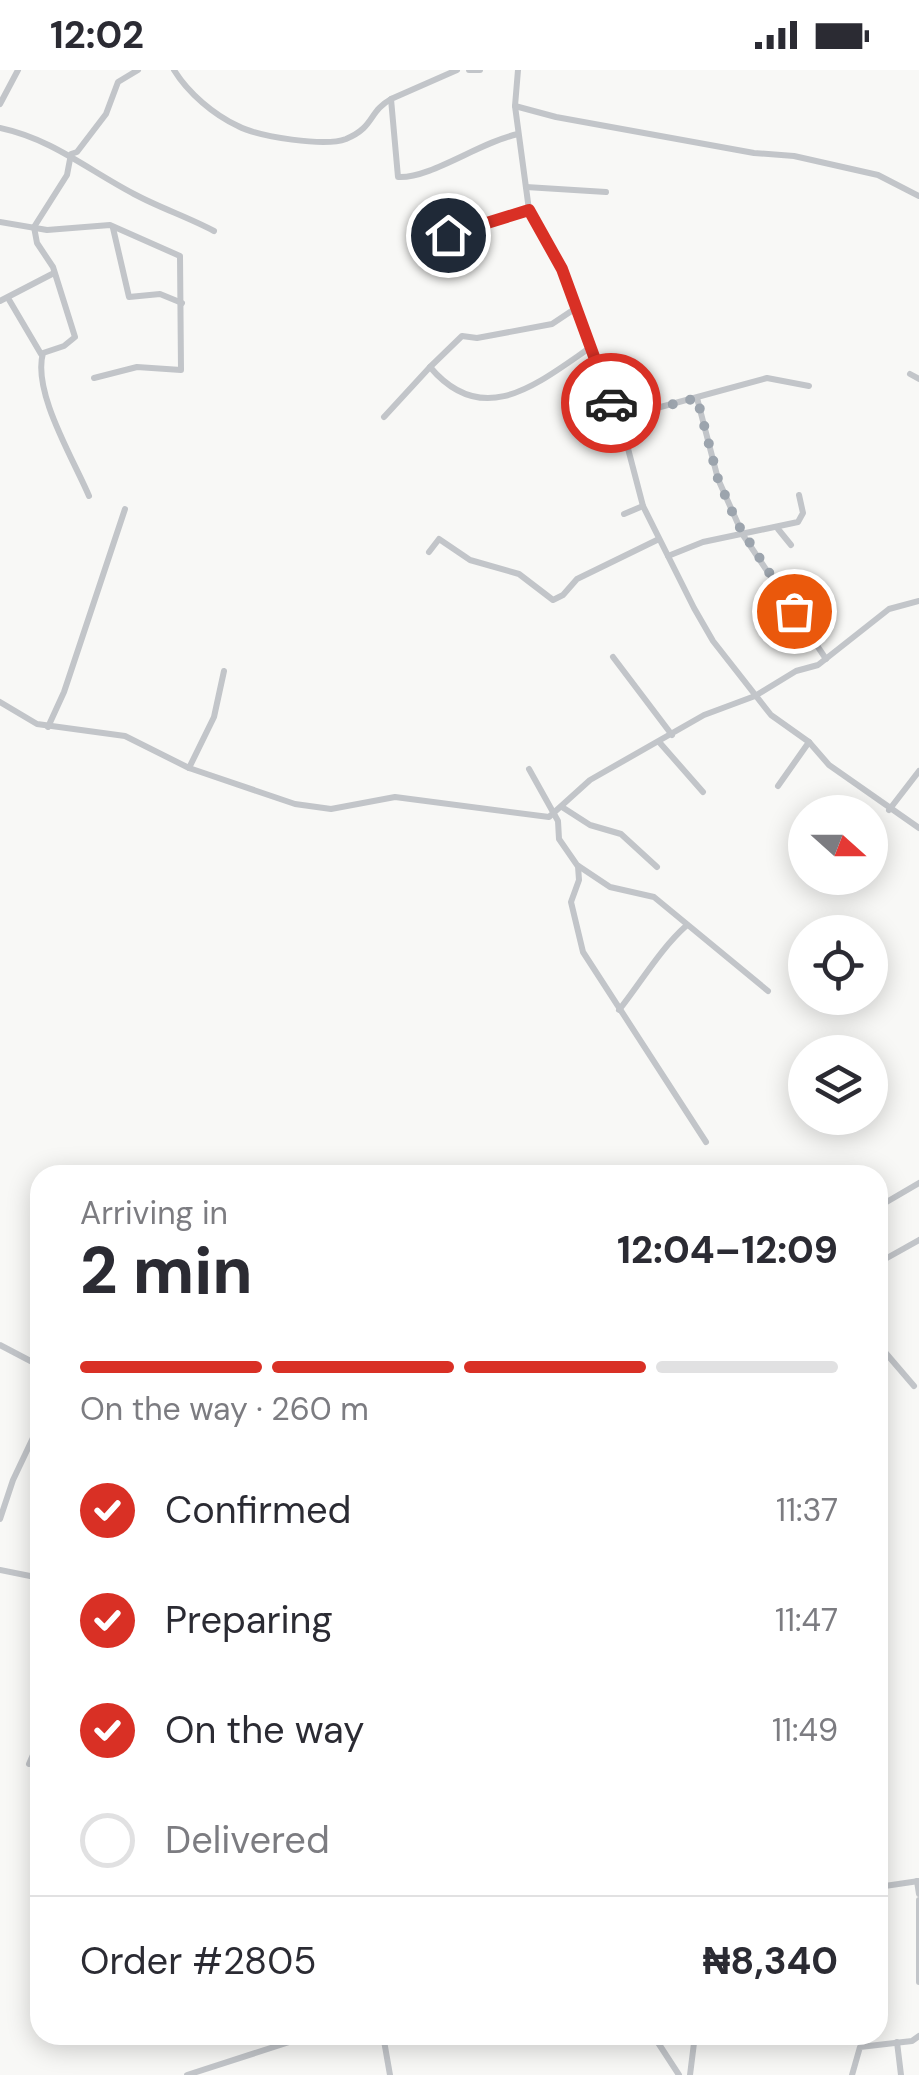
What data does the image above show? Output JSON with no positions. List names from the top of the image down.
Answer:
{
  "north": "right",
  "page": {
    "status": "12:02",
    "heading": ["2 min", "Arriving in", "12:04–12:09"],
    "panel": ["Order #2805", "₦8,340"],
    "bar": "On the way · 260 m",
    "list": [
      ["Confirmed", "11:37"],
      ["Preparing", "11:47"],
      ["On the way", "11:49"],
      "Delivered"
    ]
  }
}
